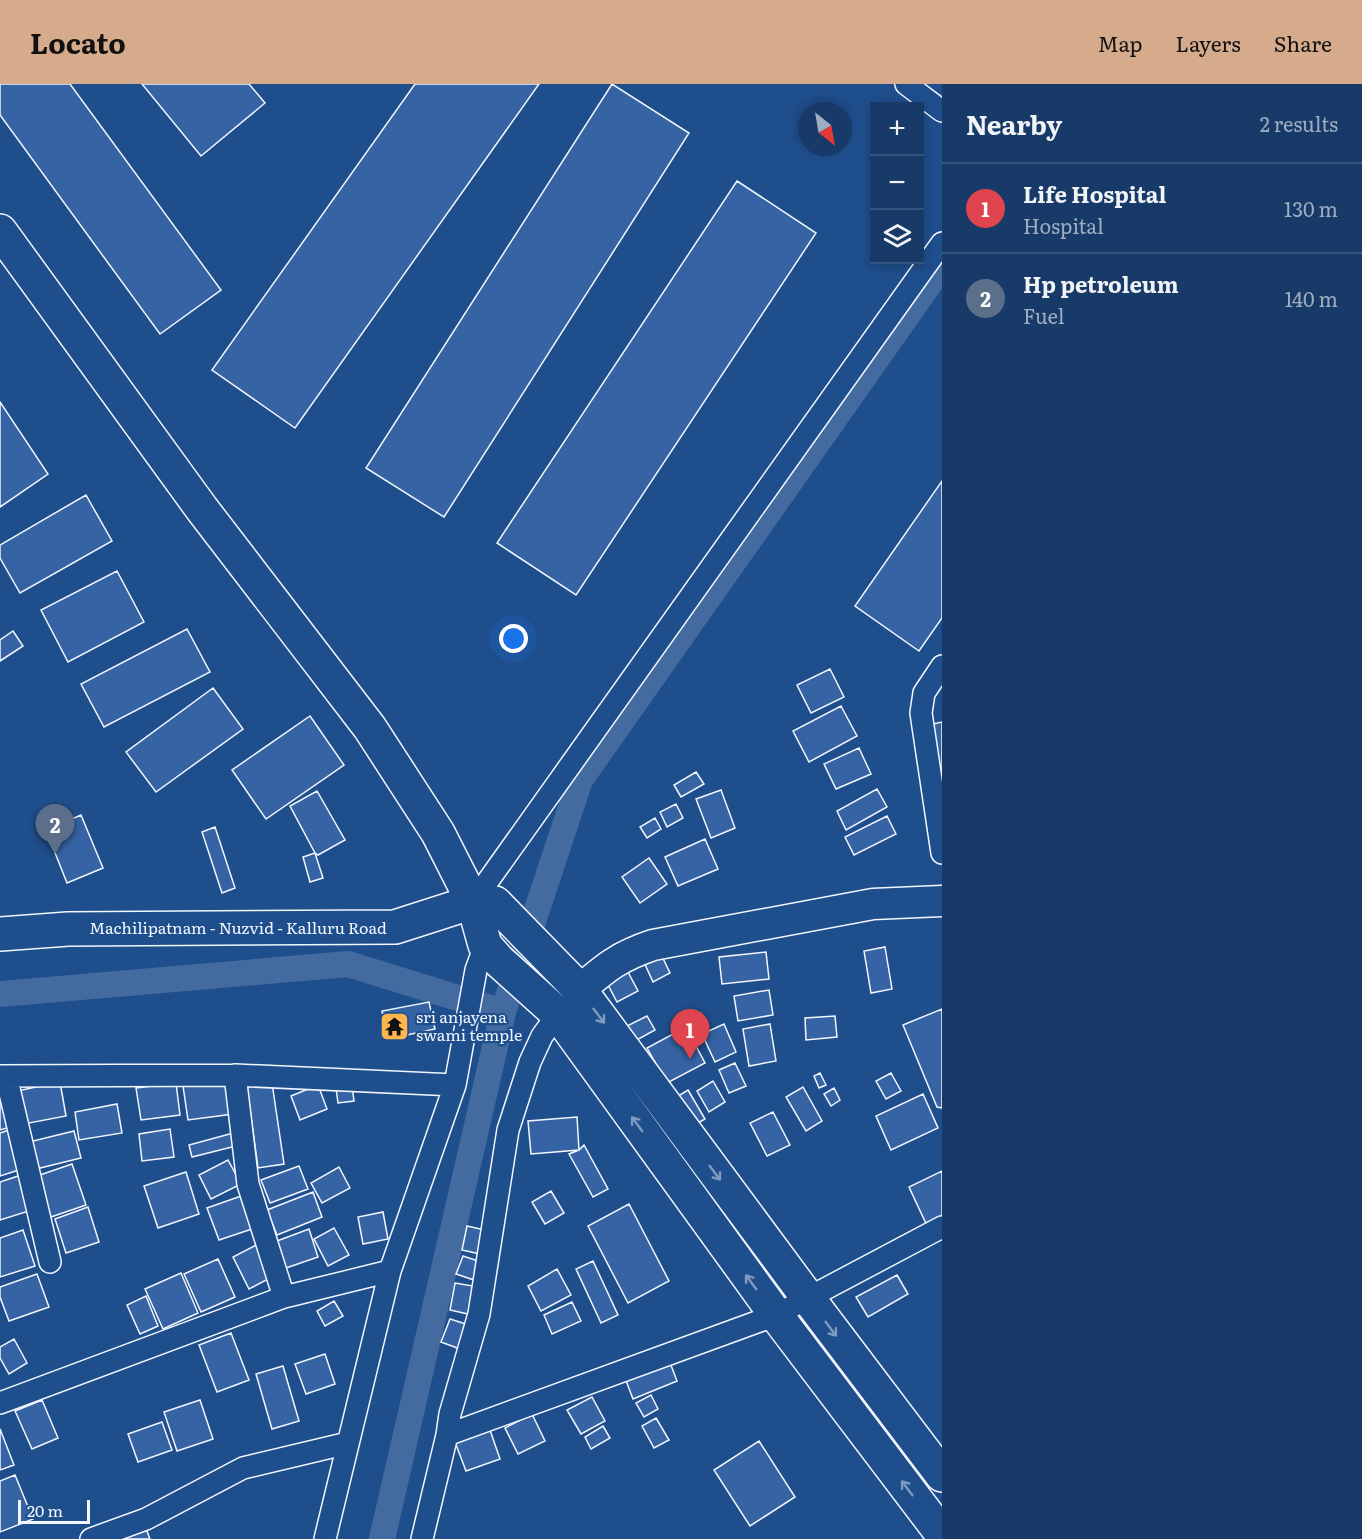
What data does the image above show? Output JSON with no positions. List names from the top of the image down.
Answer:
{
  "streets": {
    "highway": ["Machilipatnam - Nuzvid - Kalluru Road"]
  },
  "places": {
    "temple": ["sri anjayena swami temple"]
  },
  "scale_bar": "20 m",
  "north": "bottom right",
  "page": {
    "header": "Locato",
    "nav": ["Map", "Layers", "Share"],
    "heading": ["Nearby", "2 results"],
    "map_buttons": ["+", "−"],
    "list": [
      {
        "mark": "1",
        "name": "Life Hospital",
        "note": "Hospital",
        "value": "130 m"
      },
      {
        "mark": "2",
        "name": "Hp petroleum",
        "note": "Fuel",
        "value": "140 m"
      }
    ],
    "pins": ["2", "1"],
    "scale": "20 m"
  }
}
